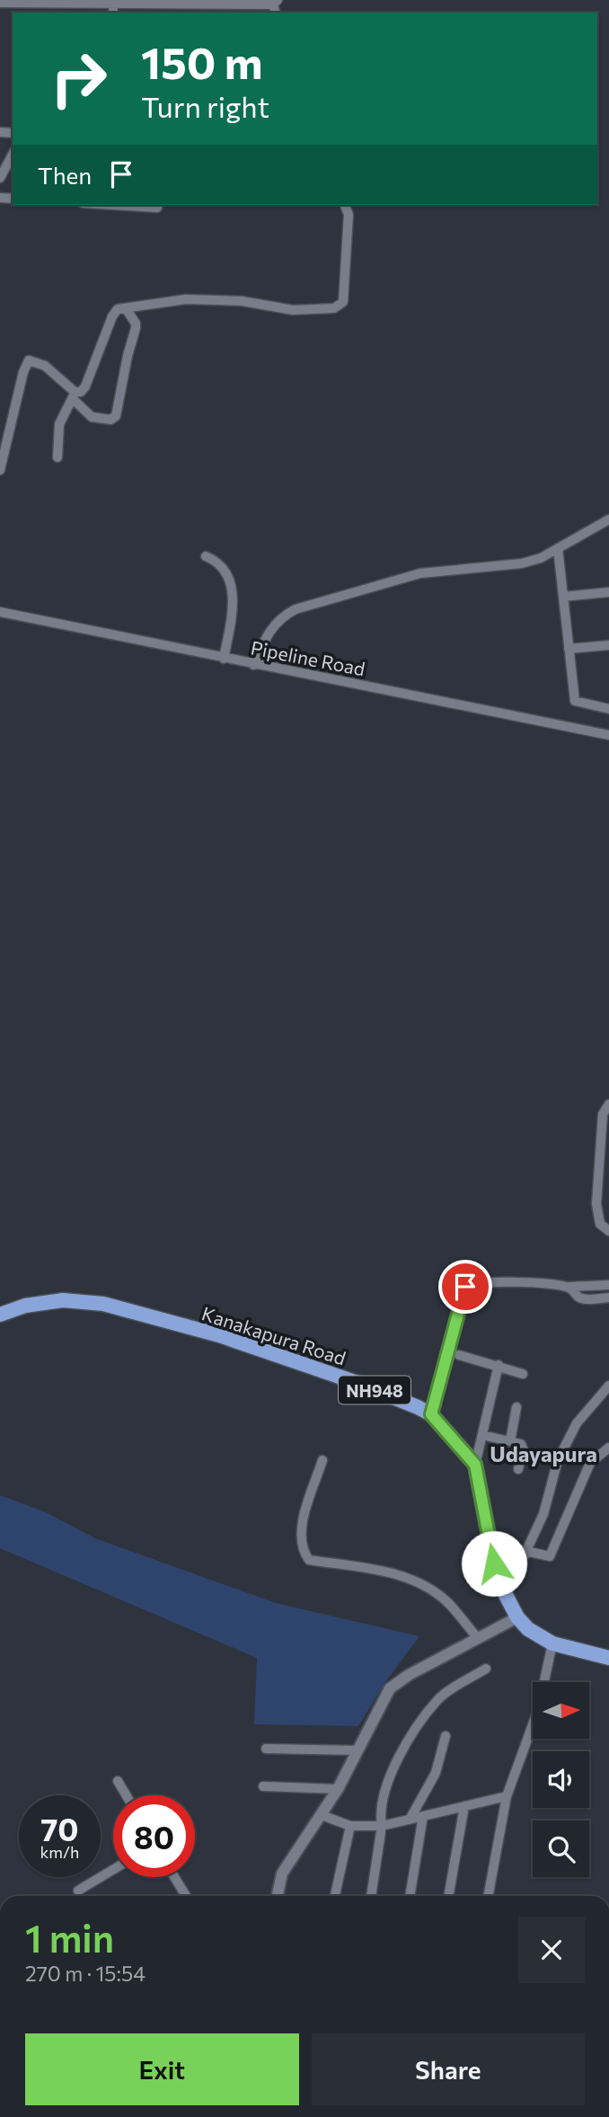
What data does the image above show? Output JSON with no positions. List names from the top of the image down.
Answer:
{
  "streets": {
    "highway": ["Kanakapura Road", "NH948"],
    "street": ["Pipeline Road"]
  },
  "districts": ["Udayapura"],
  "north": "right",
  "page": {
    "turn": ["150 m", "Turn right"],
    "then": "Then",
    "speed": "70 km/h",
    "limit": "80",
    "heading": ["1 min", "270 m · 15:54"],
    "buttons": ["Exit", "Share"]
  }
}
